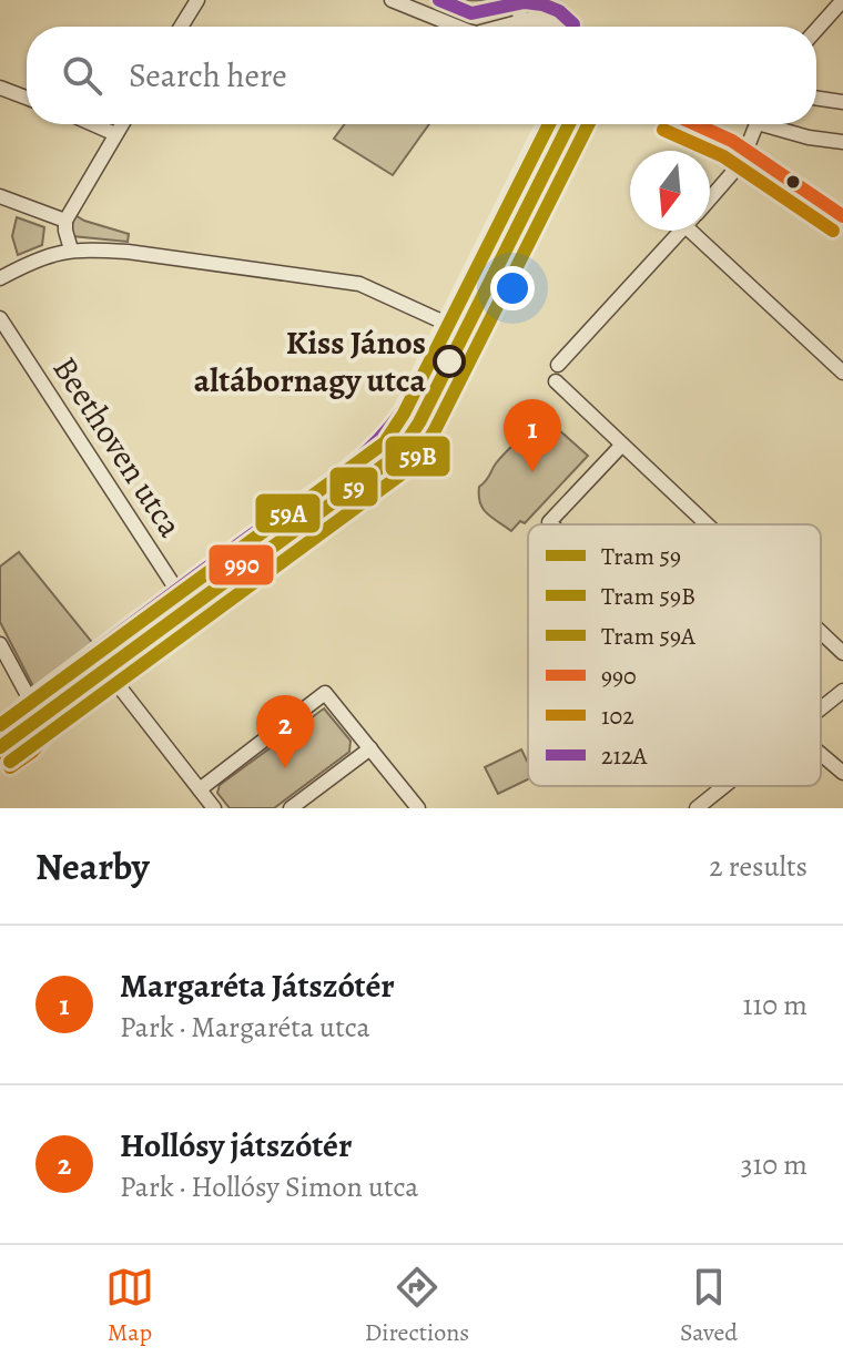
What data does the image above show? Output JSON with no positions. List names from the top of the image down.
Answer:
{
  "streets": {
    "street": ["Beethoven utca"]
  },
  "places": ["Kiss János altábornagy utca"],
  "lines": [
    "transit line 212A",
    "tram line 59",
    "tram line 59B",
    "tram line 59A",
    "transit line 990",
    "transit line 102"
  ],
  "legend": [
    "Tram 59",
    "Tram 59B",
    "Tram 59A",
    "990",
    "102",
    "212A"
  ],
  "north": "bottom",
  "page": {
    "search": "Search here",
    "pins": ["1", "2"],
    "heading": ["Nearby", "2 results"],
    "list": [
      {
        "mark": "1",
        "name": "Margaréta Játszótér",
        "note": "Park · Margaréta utca",
        "value": "110 m"
      },
      {
        "mark": "2",
        "name": "Hollósy játszótér",
        "note": "Park · Hollósy Simon utca",
        "value": "310 m"
      }
    ],
    "nav": ["Map", "Directions", "Saved"]
  }
}
